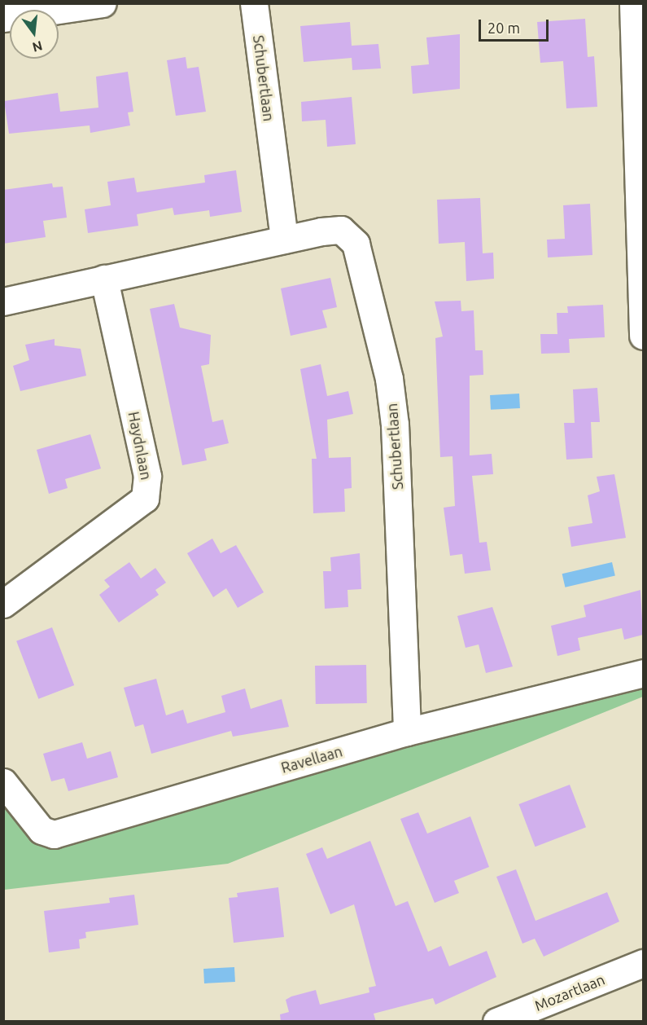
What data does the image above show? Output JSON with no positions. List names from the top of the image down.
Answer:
{
  "streets": {
    "street": [
      "Schubertlaan",
      "Haydnlaan",
      "Ravellaan",
      "Mozartlaan"
    ]
  },
  "crossings": [
    ["Schubertlaan", "Haydnlaan"],
    ["Schubertlaan", "Ravellaan"]
  ],
  "scale_bar": "20 m",
  "north": "bottom"
}
